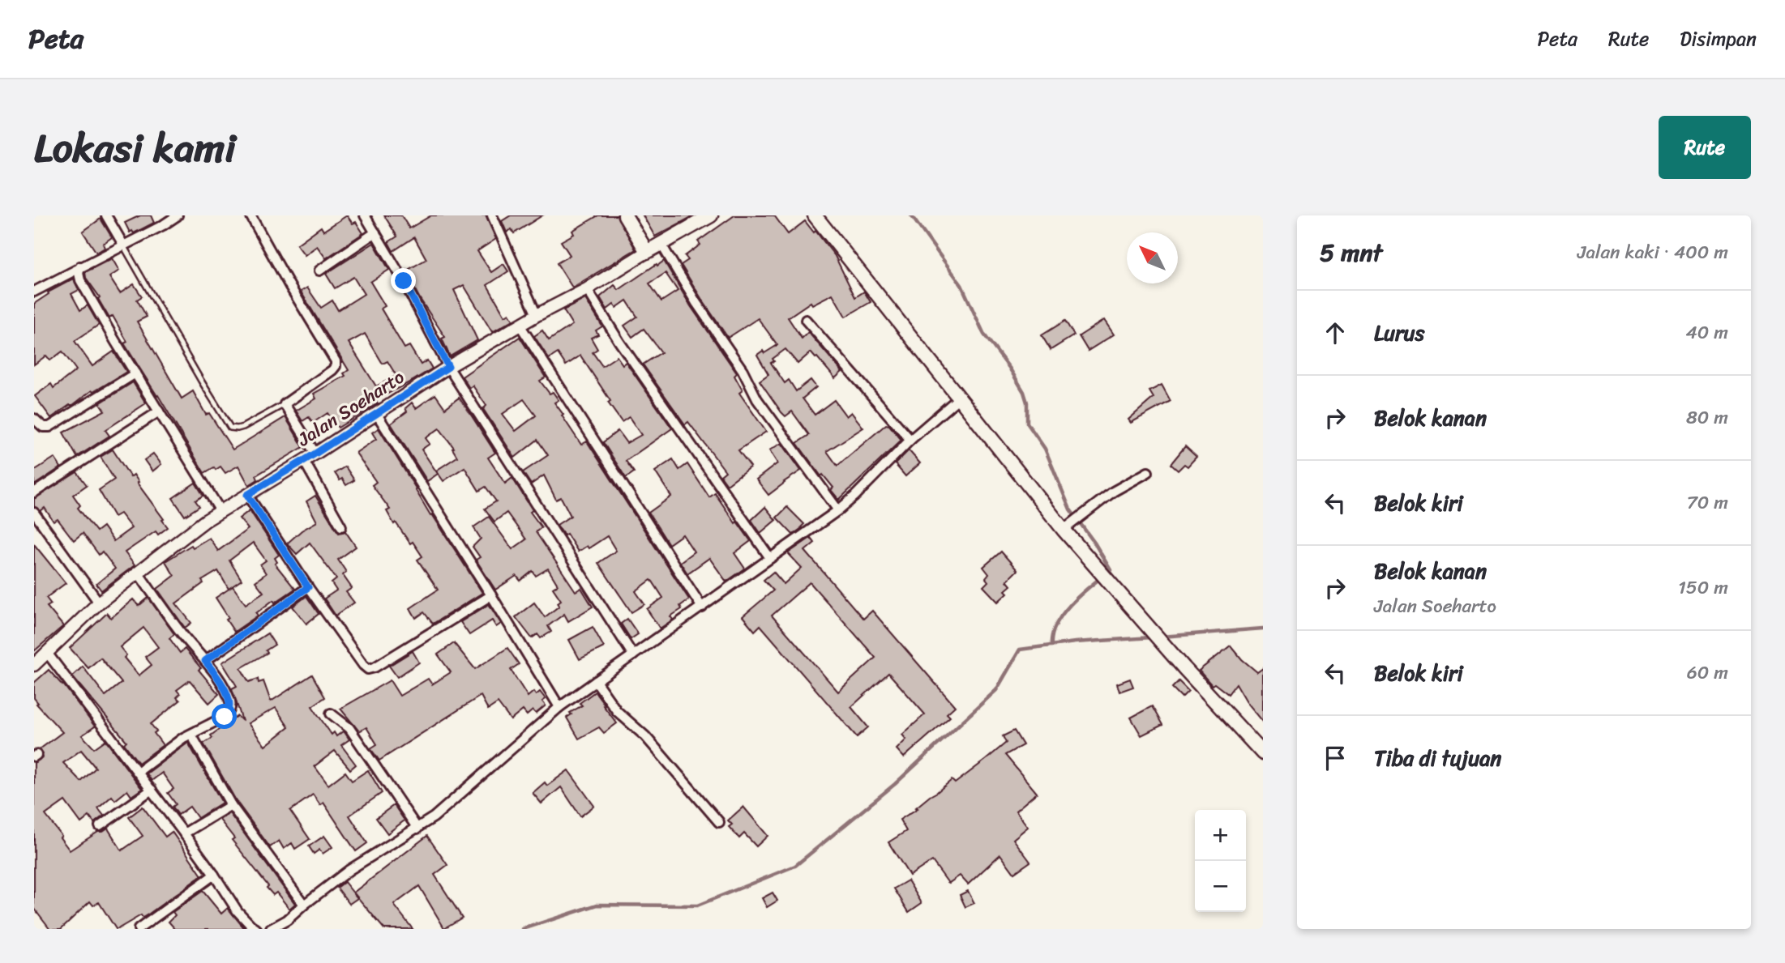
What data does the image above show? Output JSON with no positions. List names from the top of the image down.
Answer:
{
  "streets": {
    "main road": ["Jalan Soeharto"]
  },
  "north": "top left",
  "page": {
    "header": "Peta",
    "nav": ["Peta", "Rute", "Disimpan"],
    "title": "Lokasi kami",
    "buttons": "Rute",
    "heading": ["5 mnt", "Jalan kaki · 400 m"],
    "list": [
      ["Lurus", "40 m"],
      ["Belok kanan", "80 m"],
      ["Belok kiri", "70 m"],
      ["Belok kanan", "Jalan Soeharto", "150 m"],
      ["Belok kiri", "60 m"],
      "Tiba di tujuan"
    ],
    "map_buttons": ["+", "−"]
  }
}
